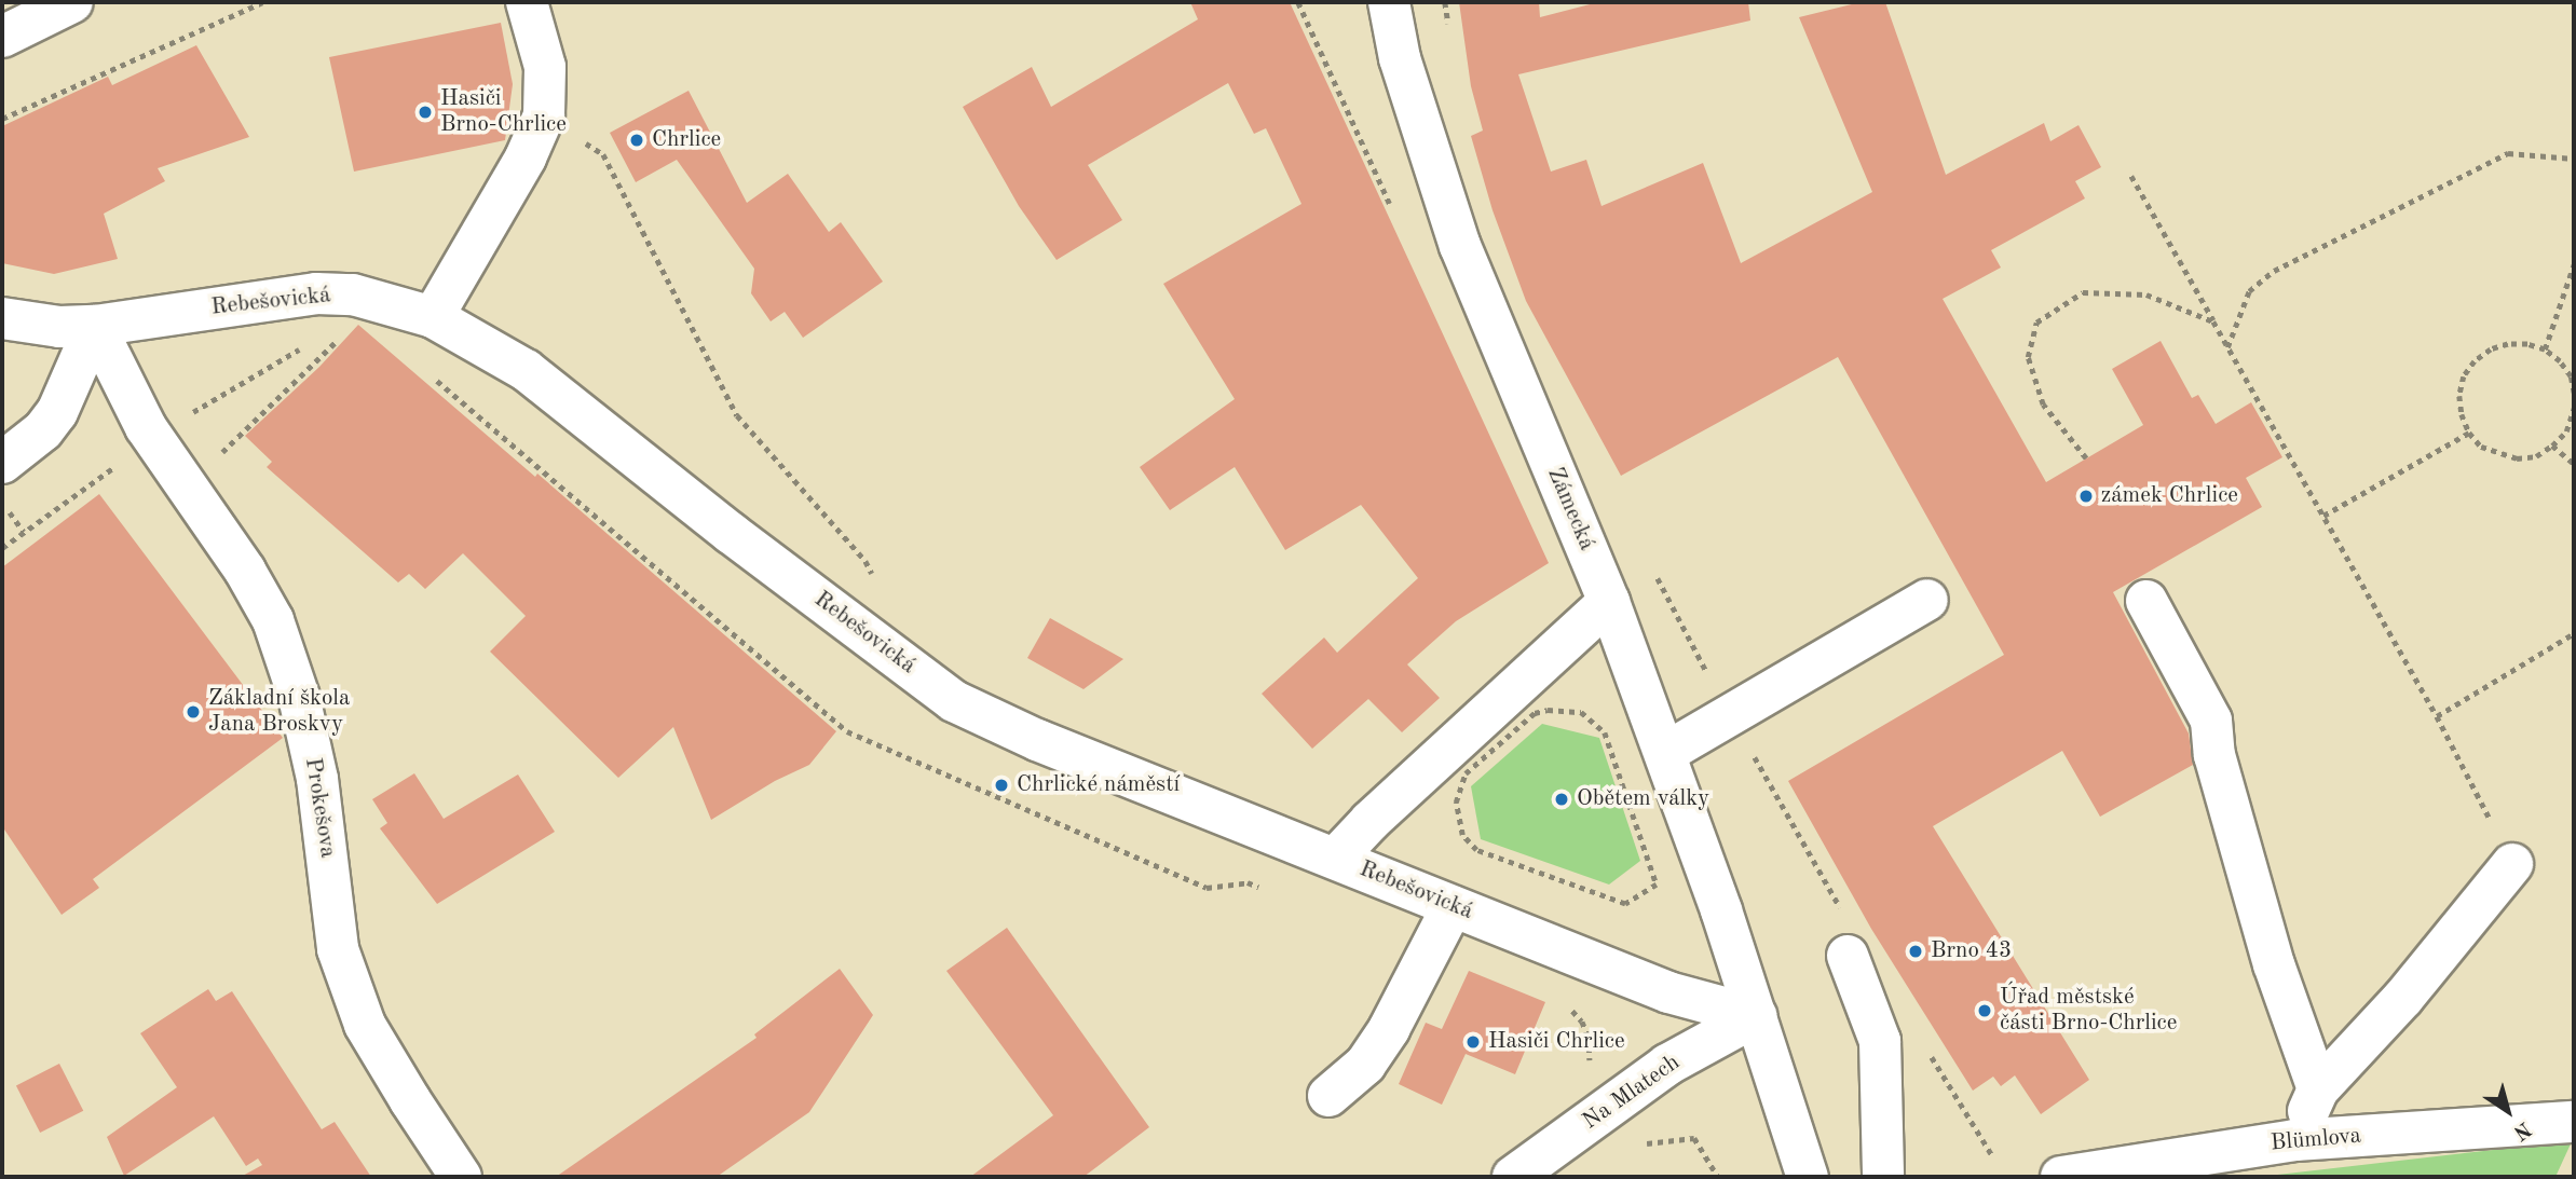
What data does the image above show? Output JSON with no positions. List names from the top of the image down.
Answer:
{
  "streets": {
    "street": [
      "Rebešovická",
      "Zámecká",
      "Prokešova",
      "Na Mlatech",
      "Blümlova"
    ]
  },
  "crossings": [
    ["Rebešovická", "Zámecká"],
    ["Rebešovická", "Prokešova"],
    ["Rebešovická", "Na Mlatech"],
    ["Zámecká", "Na Mlatech"]
  ],
  "places": [
    "Hasiči Brno-Chrlice",
    "Chrlice",
    "zámek Chrlice",
    "Základní škola Jana Broskvy",
    "Chrlické náměstí",
    "Obětem války",
    "Brno 43",
    "Úřad městské části Brno-Chrlice",
    "Hasiči Chrlice"
  ],
  "north": "bottom right"
}
